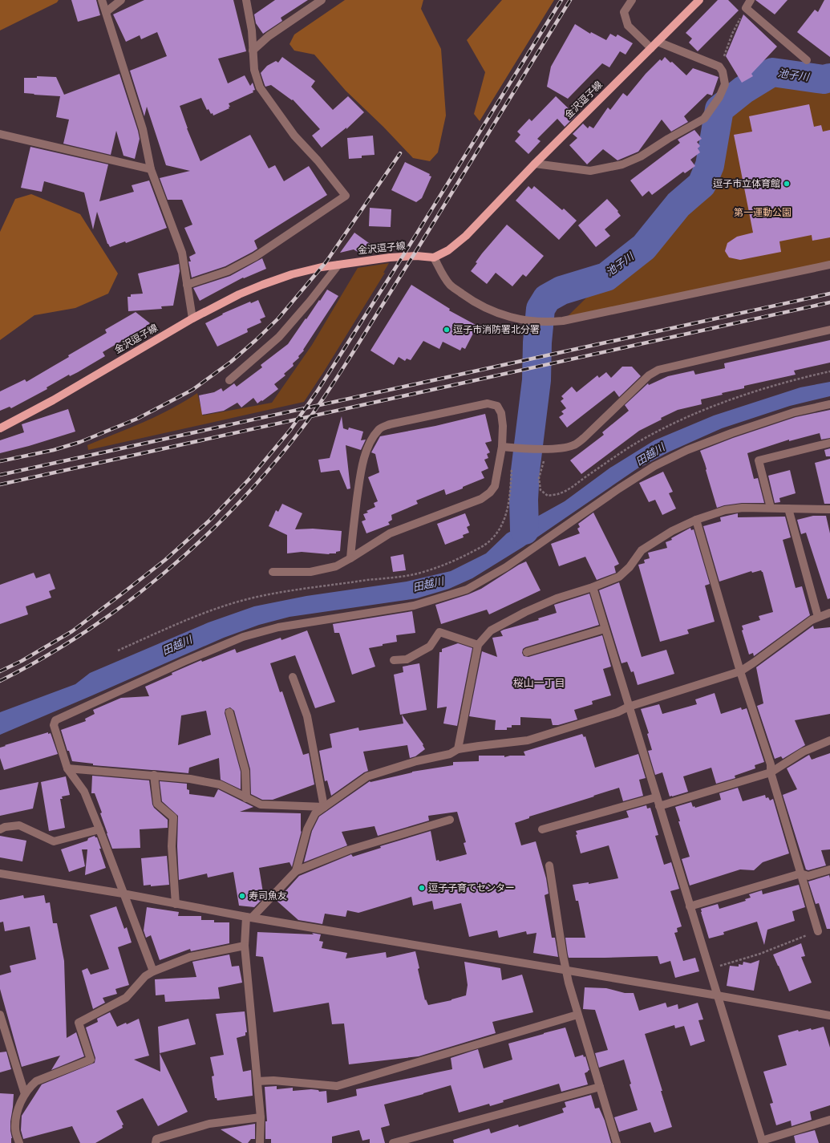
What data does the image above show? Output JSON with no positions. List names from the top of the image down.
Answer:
{
  "streets": {
    "main road": ["金沢逗子線"]
  },
  "districts": ["桜山一丁目"],
  "water": ["池子川", "田越川"],
  "parks": ["第一運動公園"],
  "places": [
    "逗子市立体育館",
    "逗子市消防署北分署",
    "逗子子育てセンター",
    "寿司魚友"
  ]
}
